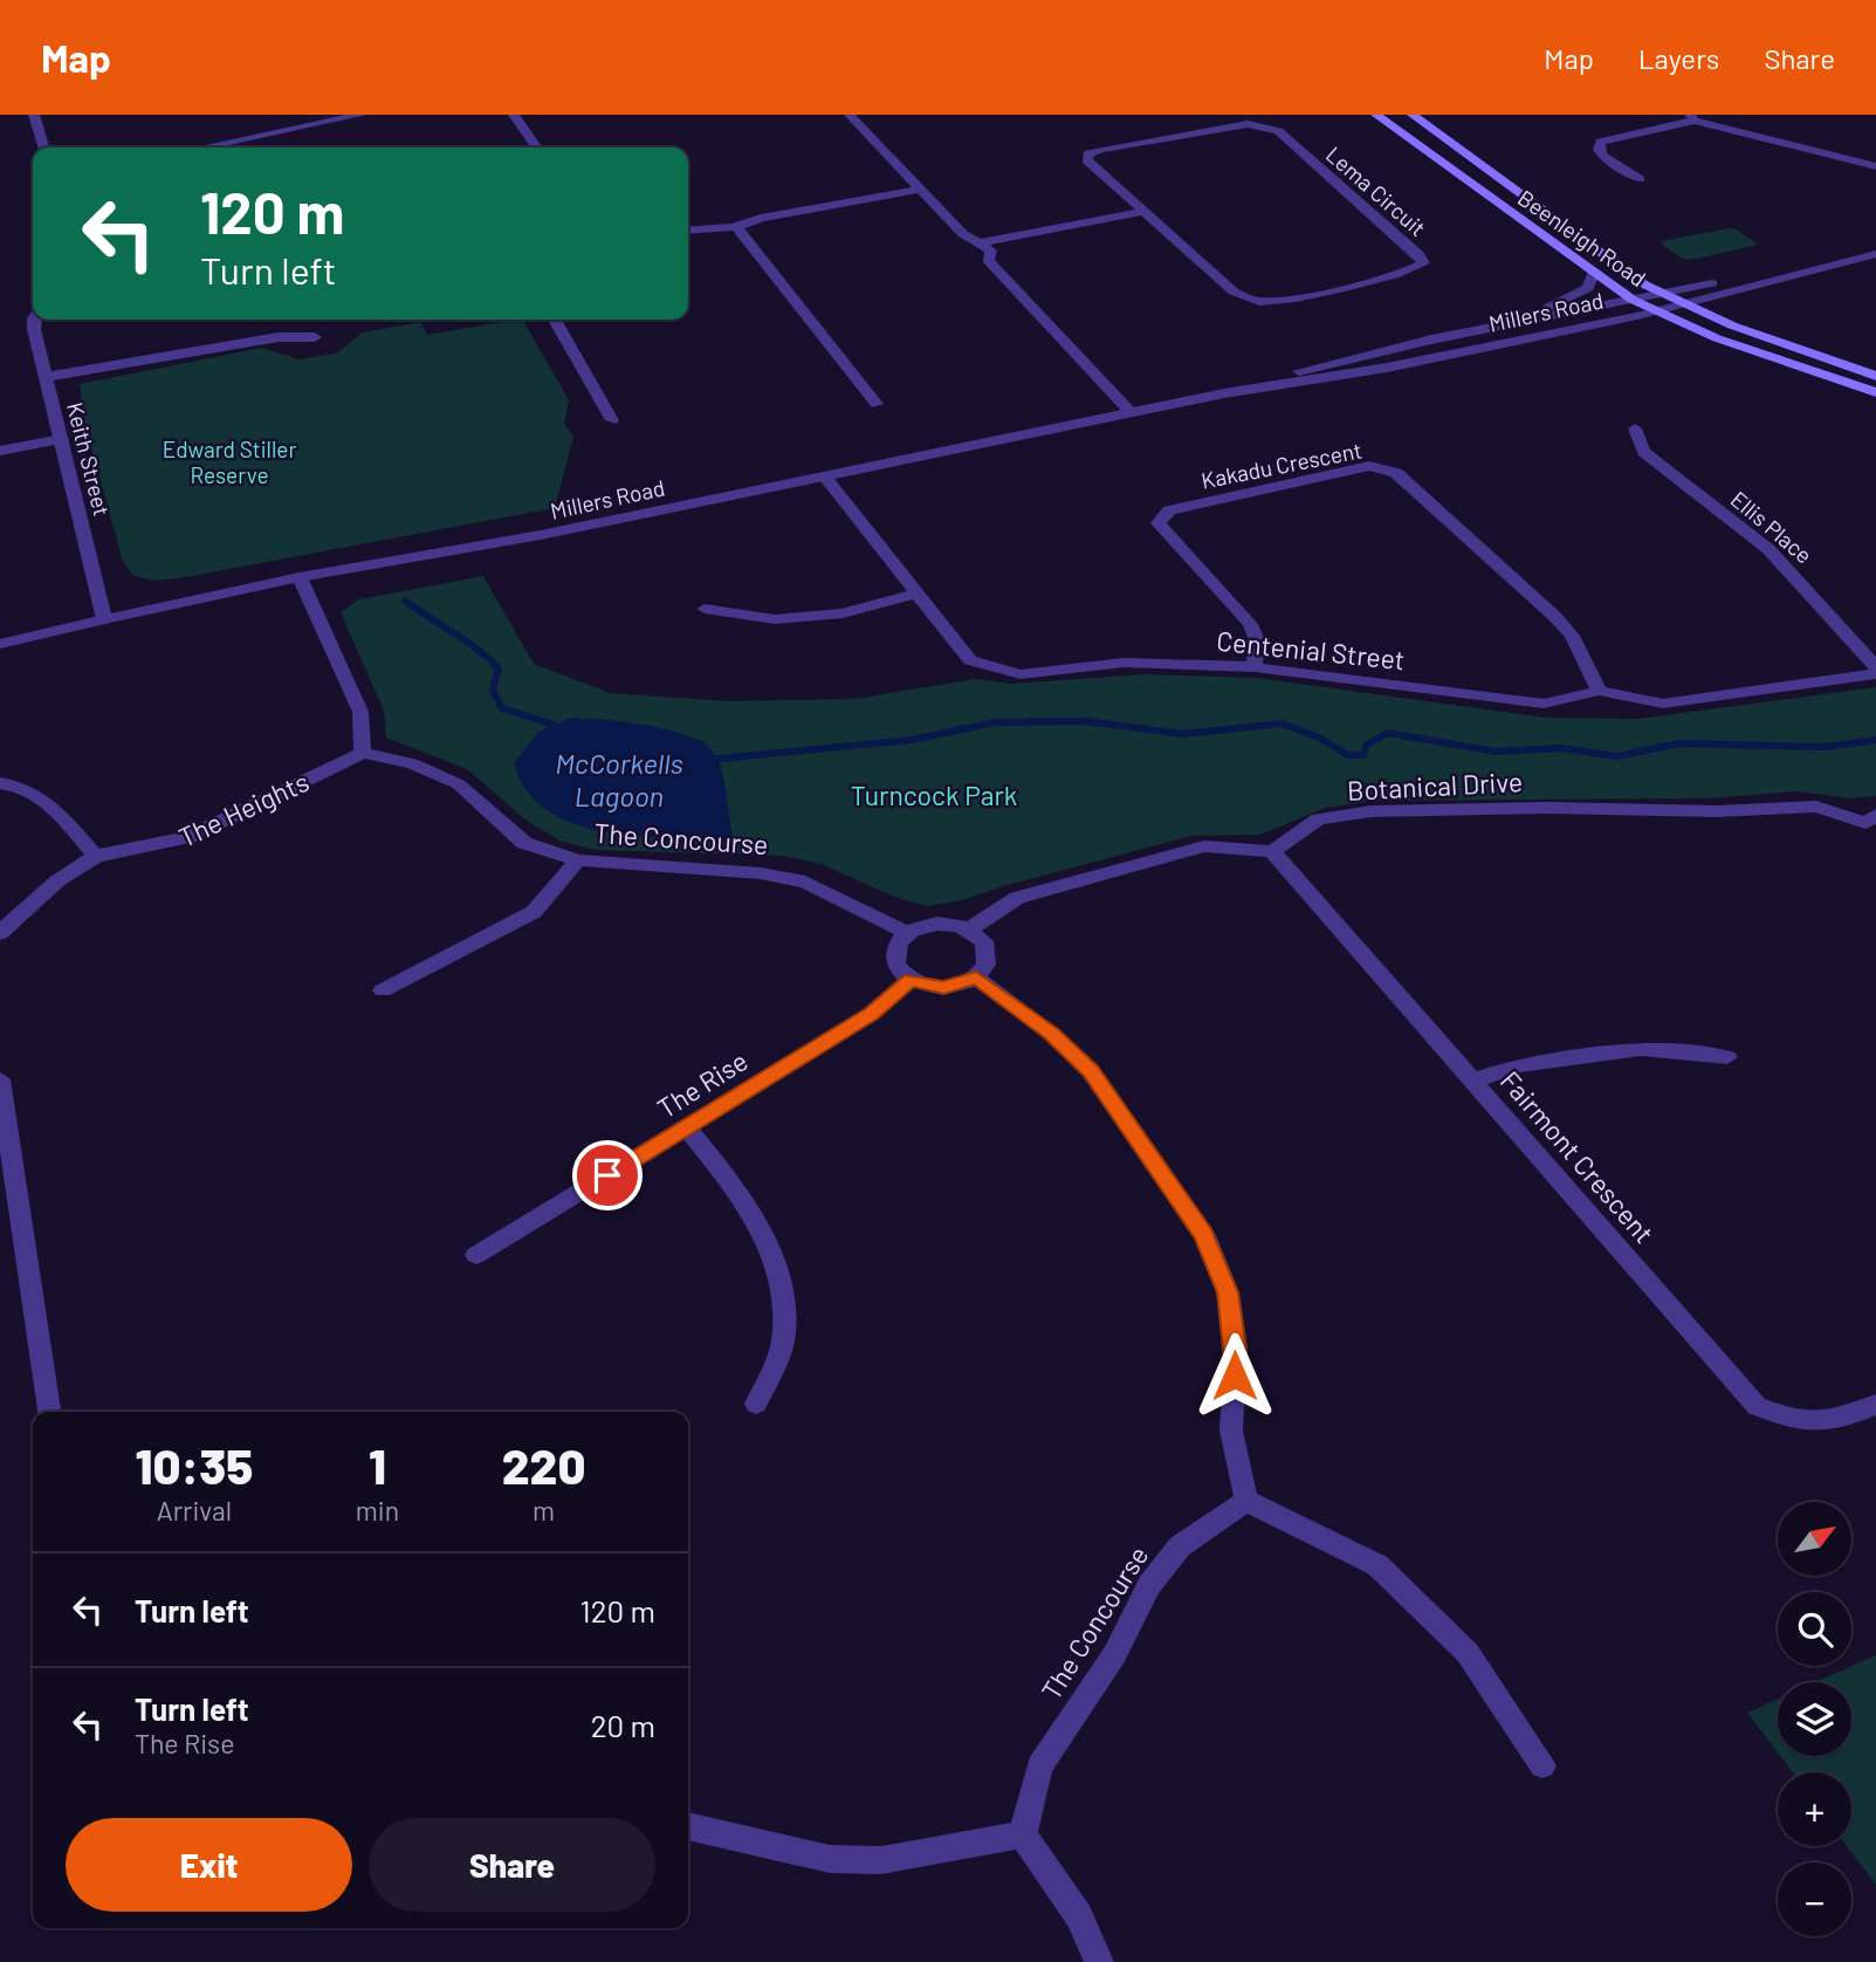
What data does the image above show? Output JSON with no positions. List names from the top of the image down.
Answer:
{
  "streets": {
    "main road": ["Beenleigh Road"],
    "street": [
      "Lema Circuit",
      "Millers Road",
      "Keith Street",
      "Kakadu Crescent",
      "Ellis Place",
      "Centenial Street",
      "Botanical Drive",
      "The Heights",
      "The Concourse",
      "The Rise",
      "Fairmont Crescent"
    ]
  },
  "crossings": [
    ["Beenleigh Road", "Millers Road"],
    ["Millers Road", "Keith Street"],
    ["Millers Road", "Centenial Street"],
    ["Kakadu Crescent", "Centenial Street"],
    ["Botanical Drive", "Fairmont Crescent"],
    ["The Heights", "The Concourse"],
    ["The Concourse", "The Rise"]
  ],
  "water": ["McCorkells Lagoon"],
  "parks": ["Edward Stiller Reserve", "Turncock Park"],
  "north": "top right",
  "page": {
    "header": "Map",
    "nav": ["Map", "Layers", "Share"],
    "turn": ["120 m", "Turn left"],
    "eta": [
      "10:35",
      "Arrival",
      "1",
      "min",
      "220",
      "m"
    ],
    "map_buttons": ["+", "−"],
    "list": [
      {
        "name": "Turn left",
        "value": "120 m"
      },
      {
        "name": "Turn left",
        "note": "The Rise",
        "value": "20 m"
      }
    ],
    "buttons": ["Exit", "Share"]
  }
}
